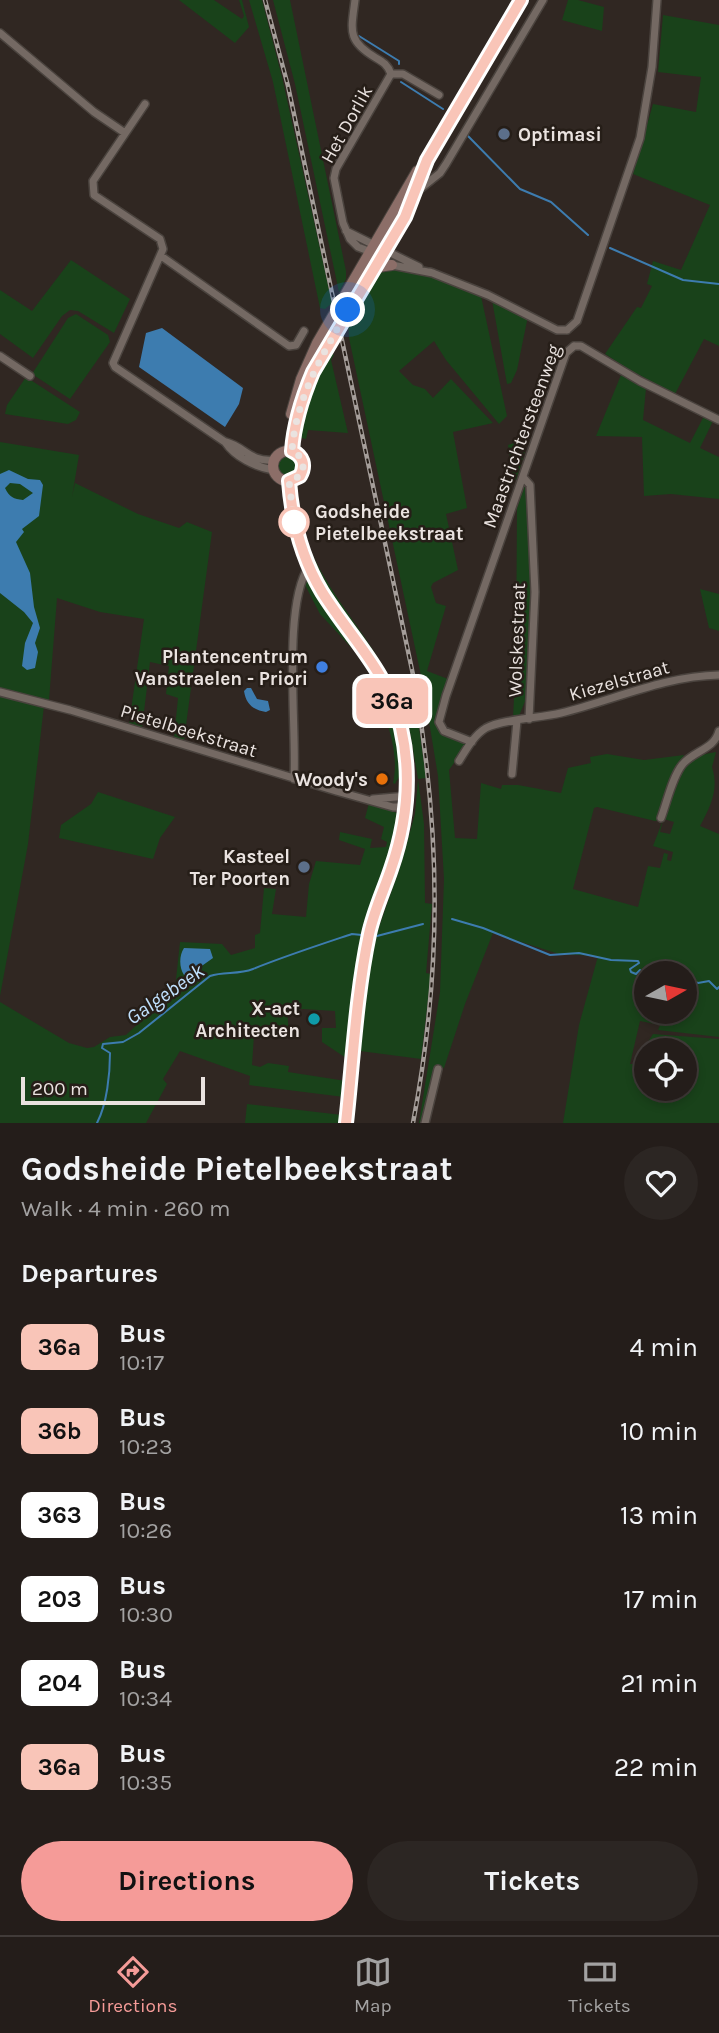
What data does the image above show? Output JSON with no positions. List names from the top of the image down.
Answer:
{
  "streets": {
    "street": [
      "Het Dorlik",
      "Maastrichtersteenweg",
      "Wolskestraat",
      "Kiezelstraat",
      "Pietelbeekstraat"
    ]
  },
  "crossings": [
    ["Maastrichtersteenweg", "Wolskestraat"],
    ["Wolskestraat", "Kiezelstraat"]
  ],
  "water": ["Galgebeek"],
  "places": [
    "Optimasi",
    "Godsheide Pietelbeekstraat",
    "Plantencentrum Vanstraelen - Priori",
    "Woody's",
    "Kasteel Ter Poorten",
    "X-act Architecten"
  ],
  "lines": ["bus line 36a"],
  "scale_bar": "200 m",
  "north": "right",
  "page": {
    "on_map": "36a",
    "scale": "200 m",
    "heading": [
      ["Godsheide Pietelbeekstraat", "Walk · 4 min · 260 m"],
      "Departures"
    ],
    "list": [
      {
        "mark": "36a",
        "name": "Bus",
        "note": "10:17",
        "value": "4 min"
      },
      {
        "mark": "36b",
        "name": "Bus",
        "note": "10:23",
        "value": "10 min"
      },
      {
        "mark": "363",
        "name": "Bus",
        "note": "10:26",
        "value": "13 min"
      },
      {
        "mark": "203",
        "name": "Bus",
        "note": "10:30",
        "value": "17 min"
      },
      {
        "mark": "204",
        "name": "Bus",
        "note": "10:34",
        "value": "21 min"
      },
      {
        "mark": "36a",
        "name": "Bus",
        "note": "10:35",
        "value": "22 min"
      }
    ],
    "buttons": ["Directions", "Tickets"],
    "tabs": ["Directions", "Map", "Tickets"]
  }
}
